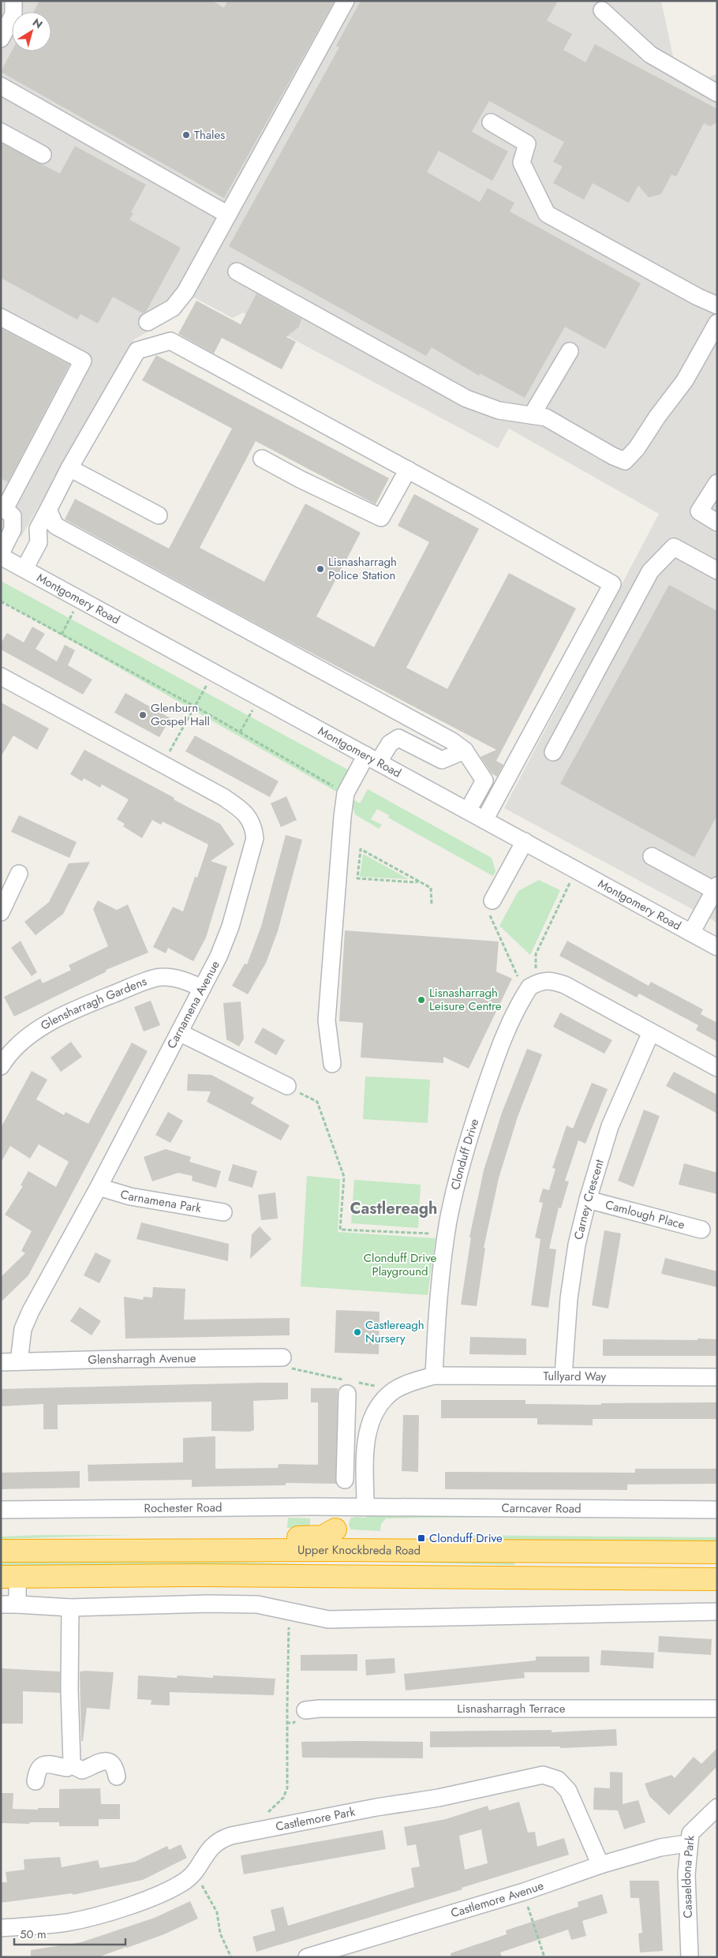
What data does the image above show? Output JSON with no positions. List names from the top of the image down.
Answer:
{
  "streets": {
    "highway": ["Upper Knockbreda Road"],
    "street": [
      "Montgomery Road",
      "Carnamena Avenue",
      "Glensharragh Gardens",
      "Clonduff Drive",
      "Carney Crescent",
      "Carnamena Park",
      "Camlough Place",
      "Glensharragh Avenue",
      "Tullyard Way",
      "Rochester Road",
      "Carncaver Road",
      "Lisnasharragh Terrace",
      "Castlemore Park",
      "Casaeldona Park",
      "Castlemore Avenue"
    ]
  },
  "crossings": [
    ["Carnamena Avenue", "Glensharragh Gardens"],
    ["Carnamena Avenue", "Carnamena Park"],
    ["Carnamena Avenue", "Glensharragh Avenue"],
    ["Clonduff Drive", "Tullyard Way"],
    ["Carney Crescent", "Camlough Place"],
    ["Carney Crescent", "Tullyard Way"],
    ["Rochester Road", "Carncaver Road"],
    ["Castlemore Park", "Castlemore Avenue"],
    ["Casaeldona Park", "Castlemore Avenue"]
  ],
  "districts": ["Castlereagh"],
  "parks": ["Clonduff Drive Playground"],
  "places": {
    "other": [
      "Thales",
      "Lisnasharragh Police Station",
      "Glenburn Gospel Hall",
      "Lisnasharragh Leisure Centre",
      "Castlereagh Nursery"
    ],
    "transit": ["Clonduff Drive"]
  },
  "scale_bar": "50 m",
  "north": "top right"
}
